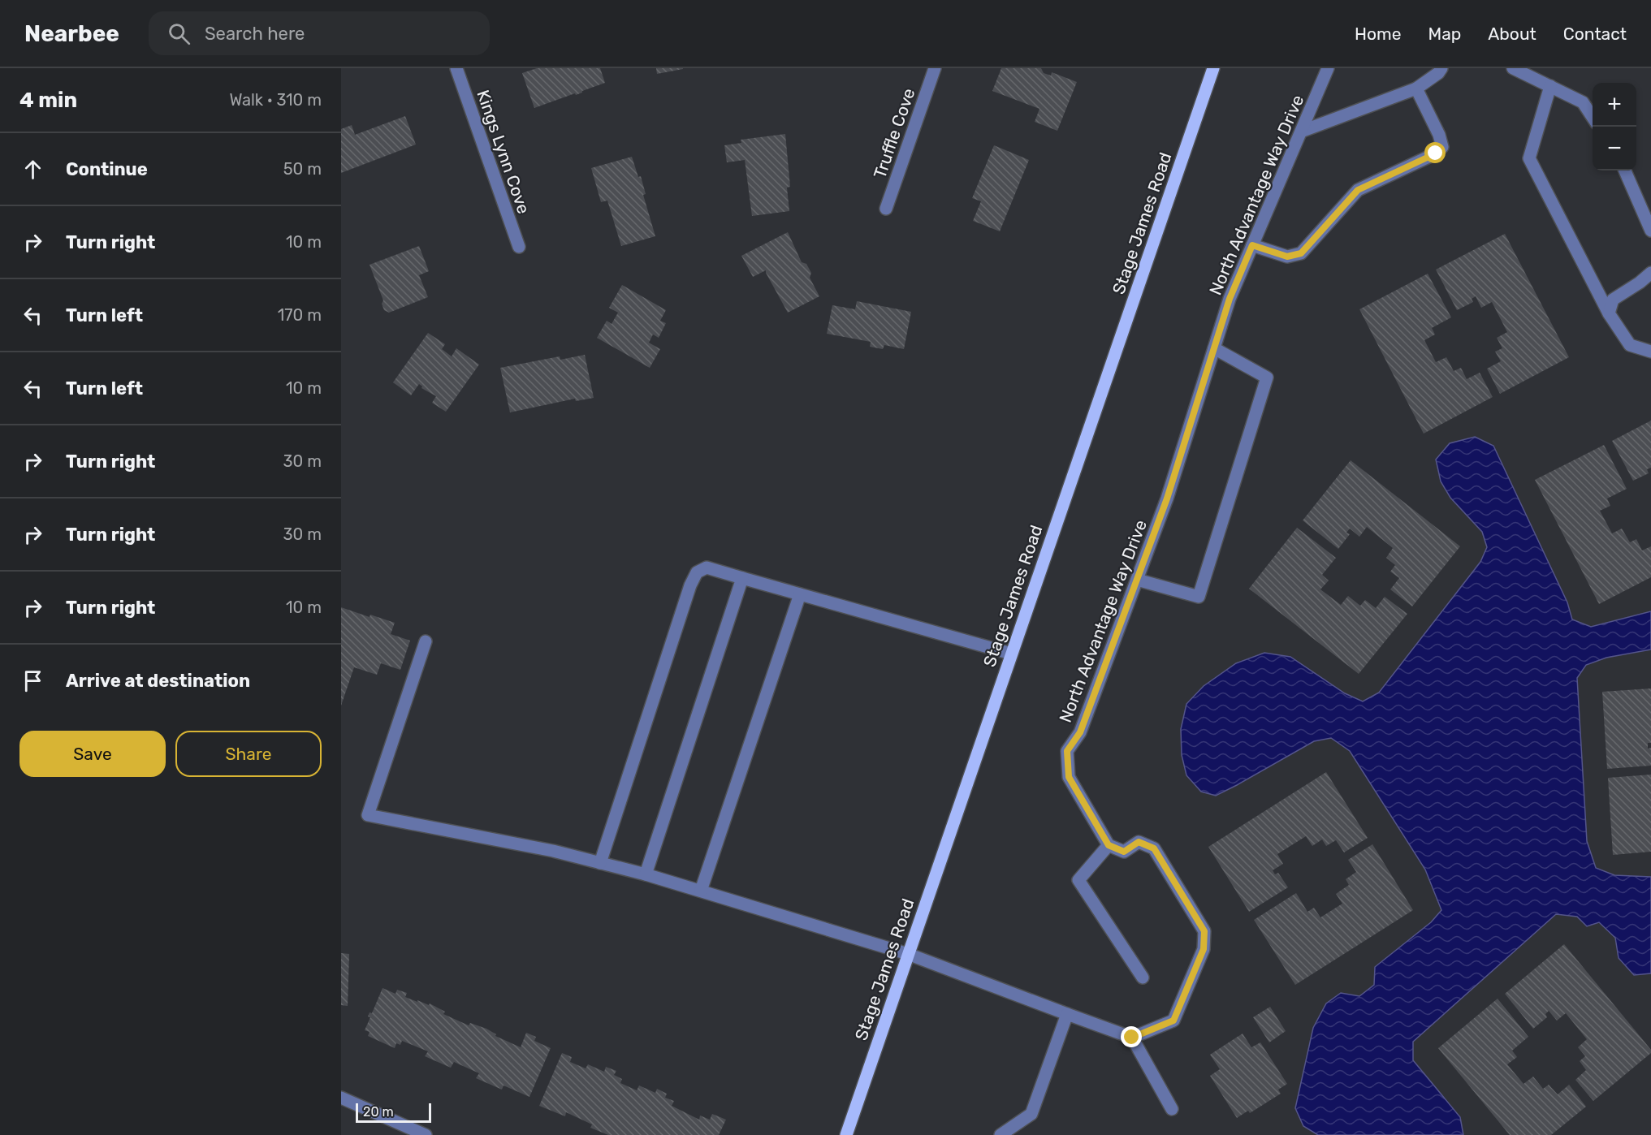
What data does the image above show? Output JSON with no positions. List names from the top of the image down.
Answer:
{
  "streets": {
    "main road": ["Stage James Road"],
    "street": ["Truffle Cove", "Kings Lynn Cove", "North Advantage Way Drive"]
  },
  "scale_bar": "20 m",
  "page": {
    "header": "Nearbee",
    "search": "Search here",
    "nav": [
      "Home",
      "Map",
      "About",
      "Contact"
    ],
    "heading": ["4 min", "Walk · 310 m"],
    "map_buttons": ["+", "−"],
    "list": [
      ["Continue", "50 m"],
      ["Turn right", "10 m"],
      ["Turn left", "170 m"],
      ["Turn left", "10 m"],
      ["Turn right", "30 m"],
      ["Turn right", "30 m"],
      ["Turn right", "10 m"],
      "Arrive at destination"
    ],
    "buttons": ["Save", "Share"],
    "scale": "20 m"
  }
}
